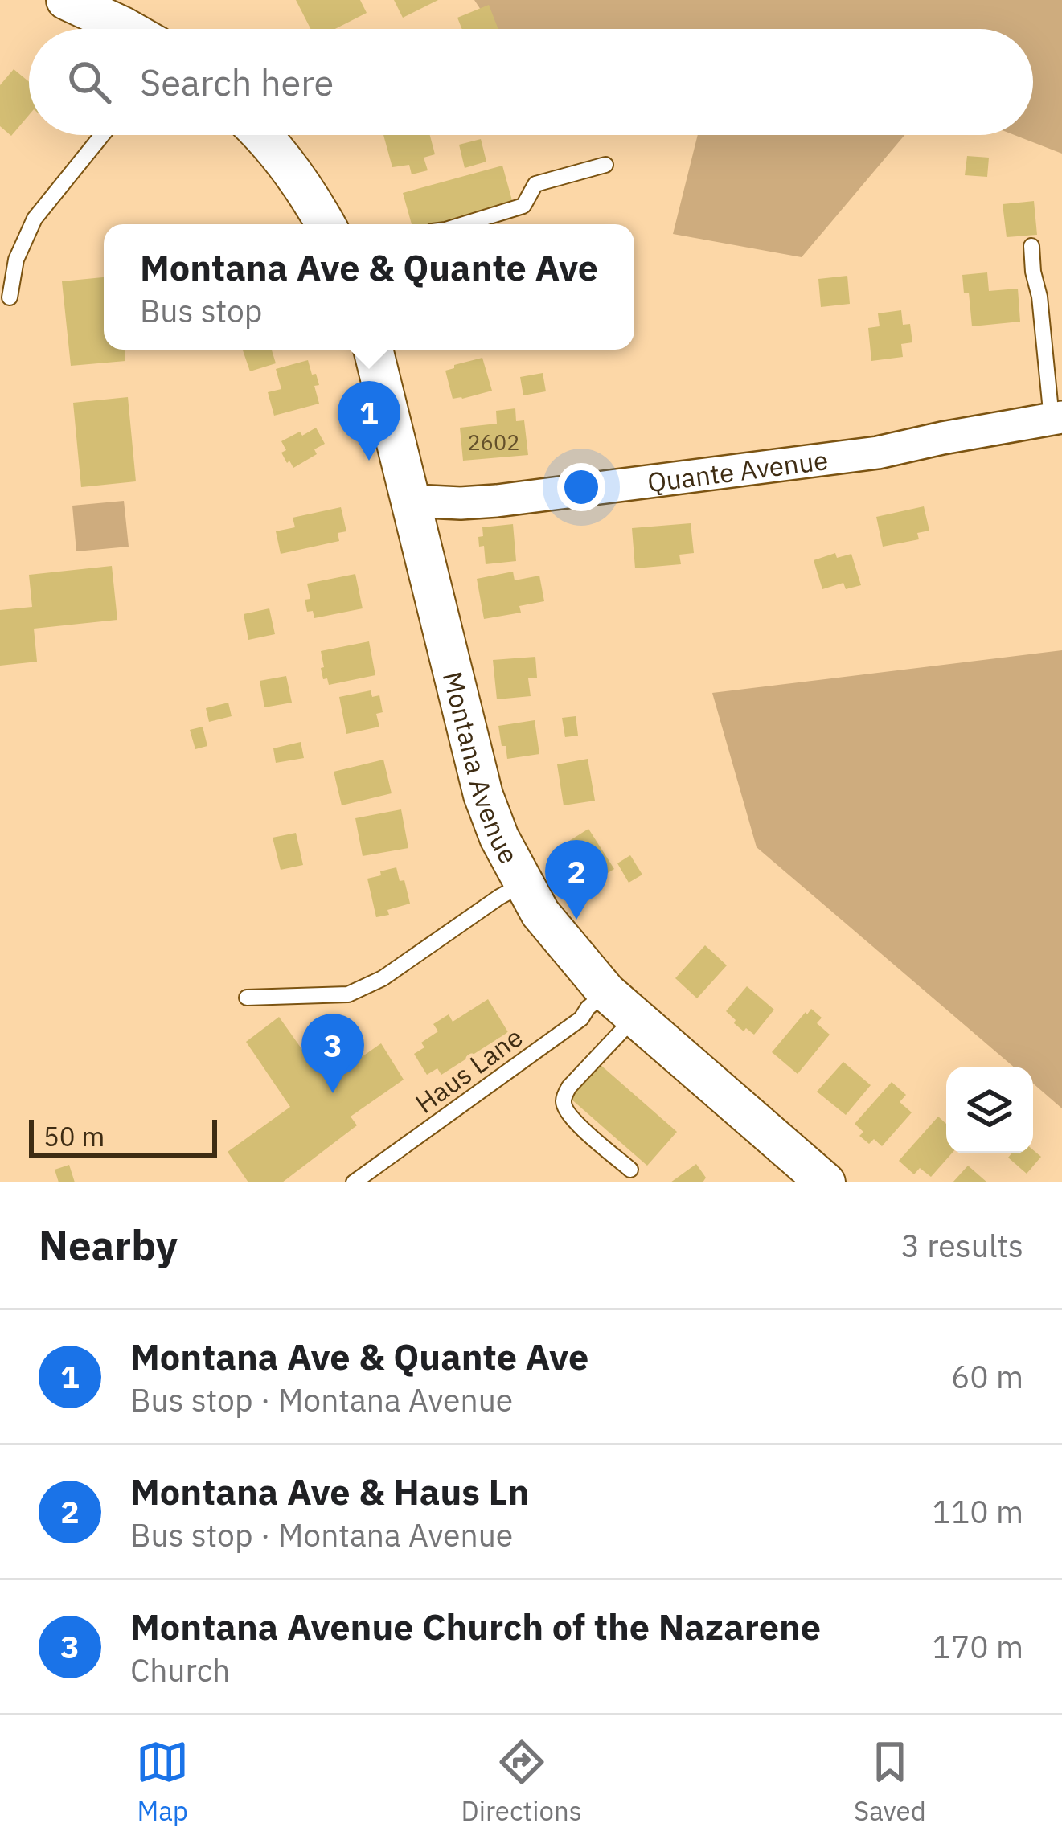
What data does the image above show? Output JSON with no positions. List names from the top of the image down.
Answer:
{
  "streets": {
    "street": ["Quante Avenue", "Montana Avenue"],
    "lane": ["Haus Lane"]
  },
  "crossings": [
    ["Quante Avenue", "Montana Avenue"],
    ["Montana Avenue", "Haus Lane"]
  ],
  "house_numbers": ["2602"],
  "scale_bar": "50 m",
  "page": {
    "search": "Search here",
    "popup": ["Montana Ave & Quante Ave", "Bus stop"],
    "pins": ["1", "2", "3"],
    "scale": "50 m",
    "heading": ["Nearby", "3 results"],
    "list": [
      {
        "mark": "1",
        "name": "Montana Ave & Quante Ave",
        "note": "Bus stop · Montana Avenue",
        "value": "60 m"
      },
      {
        "mark": "2",
        "name": "Montana Ave & Haus Ln",
        "note": "Bus stop · Montana Avenue",
        "value": "110 m"
      },
      {
        "mark": "3",
        "name": "Montana Avenue Church of the Nazarene",
        "note": "Church",
        "value": "170 m"
      }
    ],
    "nav": ["Map", "Directions", "Saved"]
  }
}
